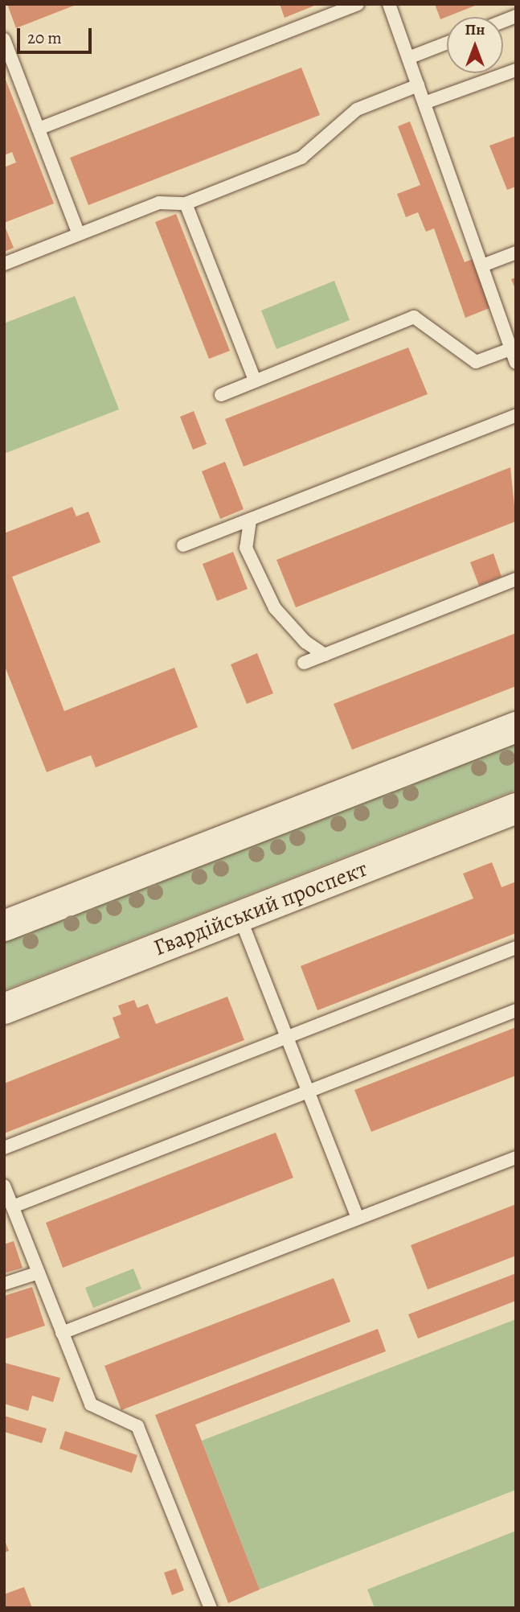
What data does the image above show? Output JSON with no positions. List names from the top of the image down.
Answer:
{
  "streets": {
    "main road": ["Гвардійський проспект"]
  },
  "scale_bar": "20 m",
  "north": "top"
}
